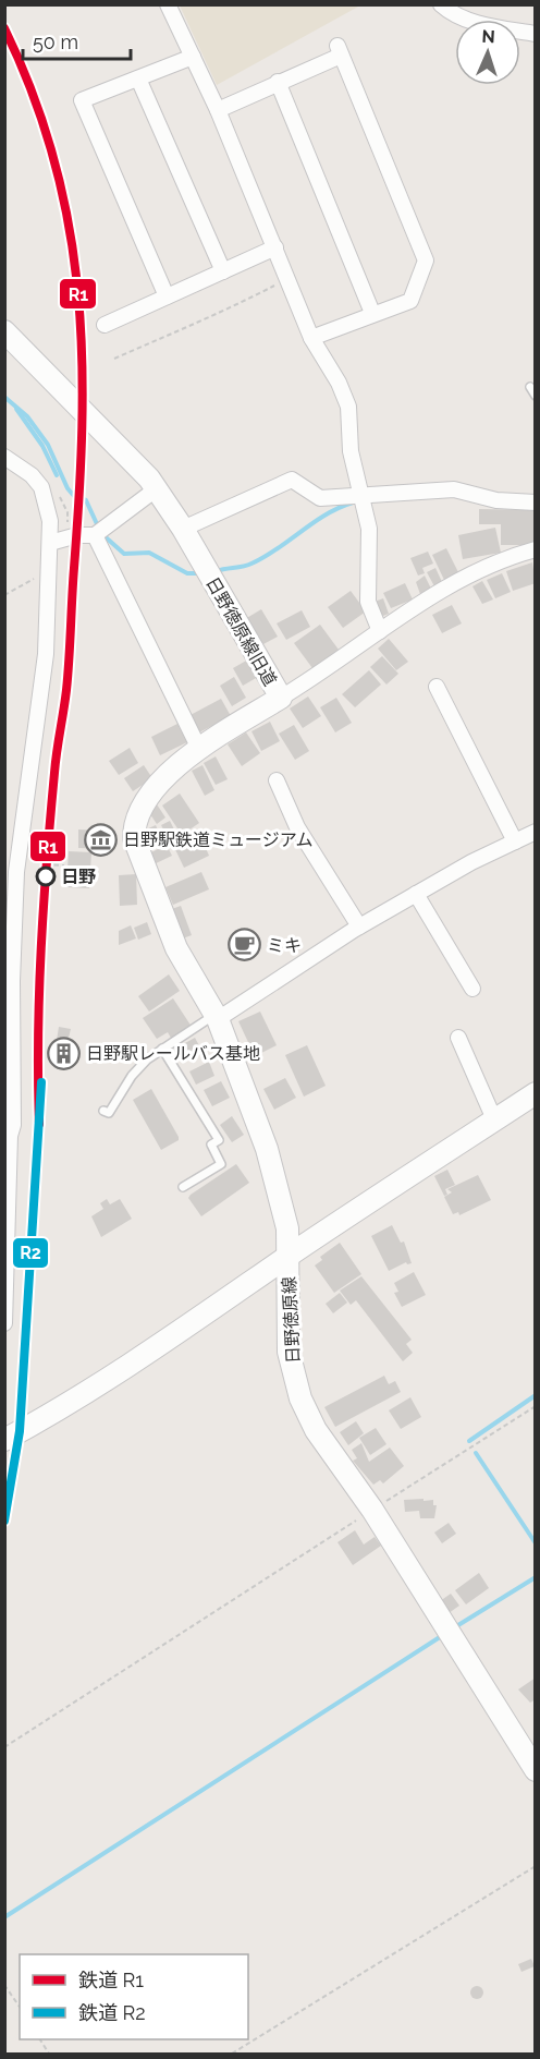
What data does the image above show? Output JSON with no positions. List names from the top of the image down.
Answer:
{
  "streets": {
    "street": ["日野徳原線旧道", "日野徳原線"]
  },
  "crossings": [
    ["日野徳原線旧道", "日野徳原線"]
  ],
  "places": {
    "museum": ["日野駅鉄道ミュージアム"],
    "other": ["日野"],
    "cafe": ["ミキ"],
    "building": ["日野駅レールバス基地"]
  },
  "lines": ["rail line R1", "rail line R2"],
  "legend": ["鉄道 R1", "鉄道 R2"],
  "scale_bar": "50 m",
  "north": "top"
}
